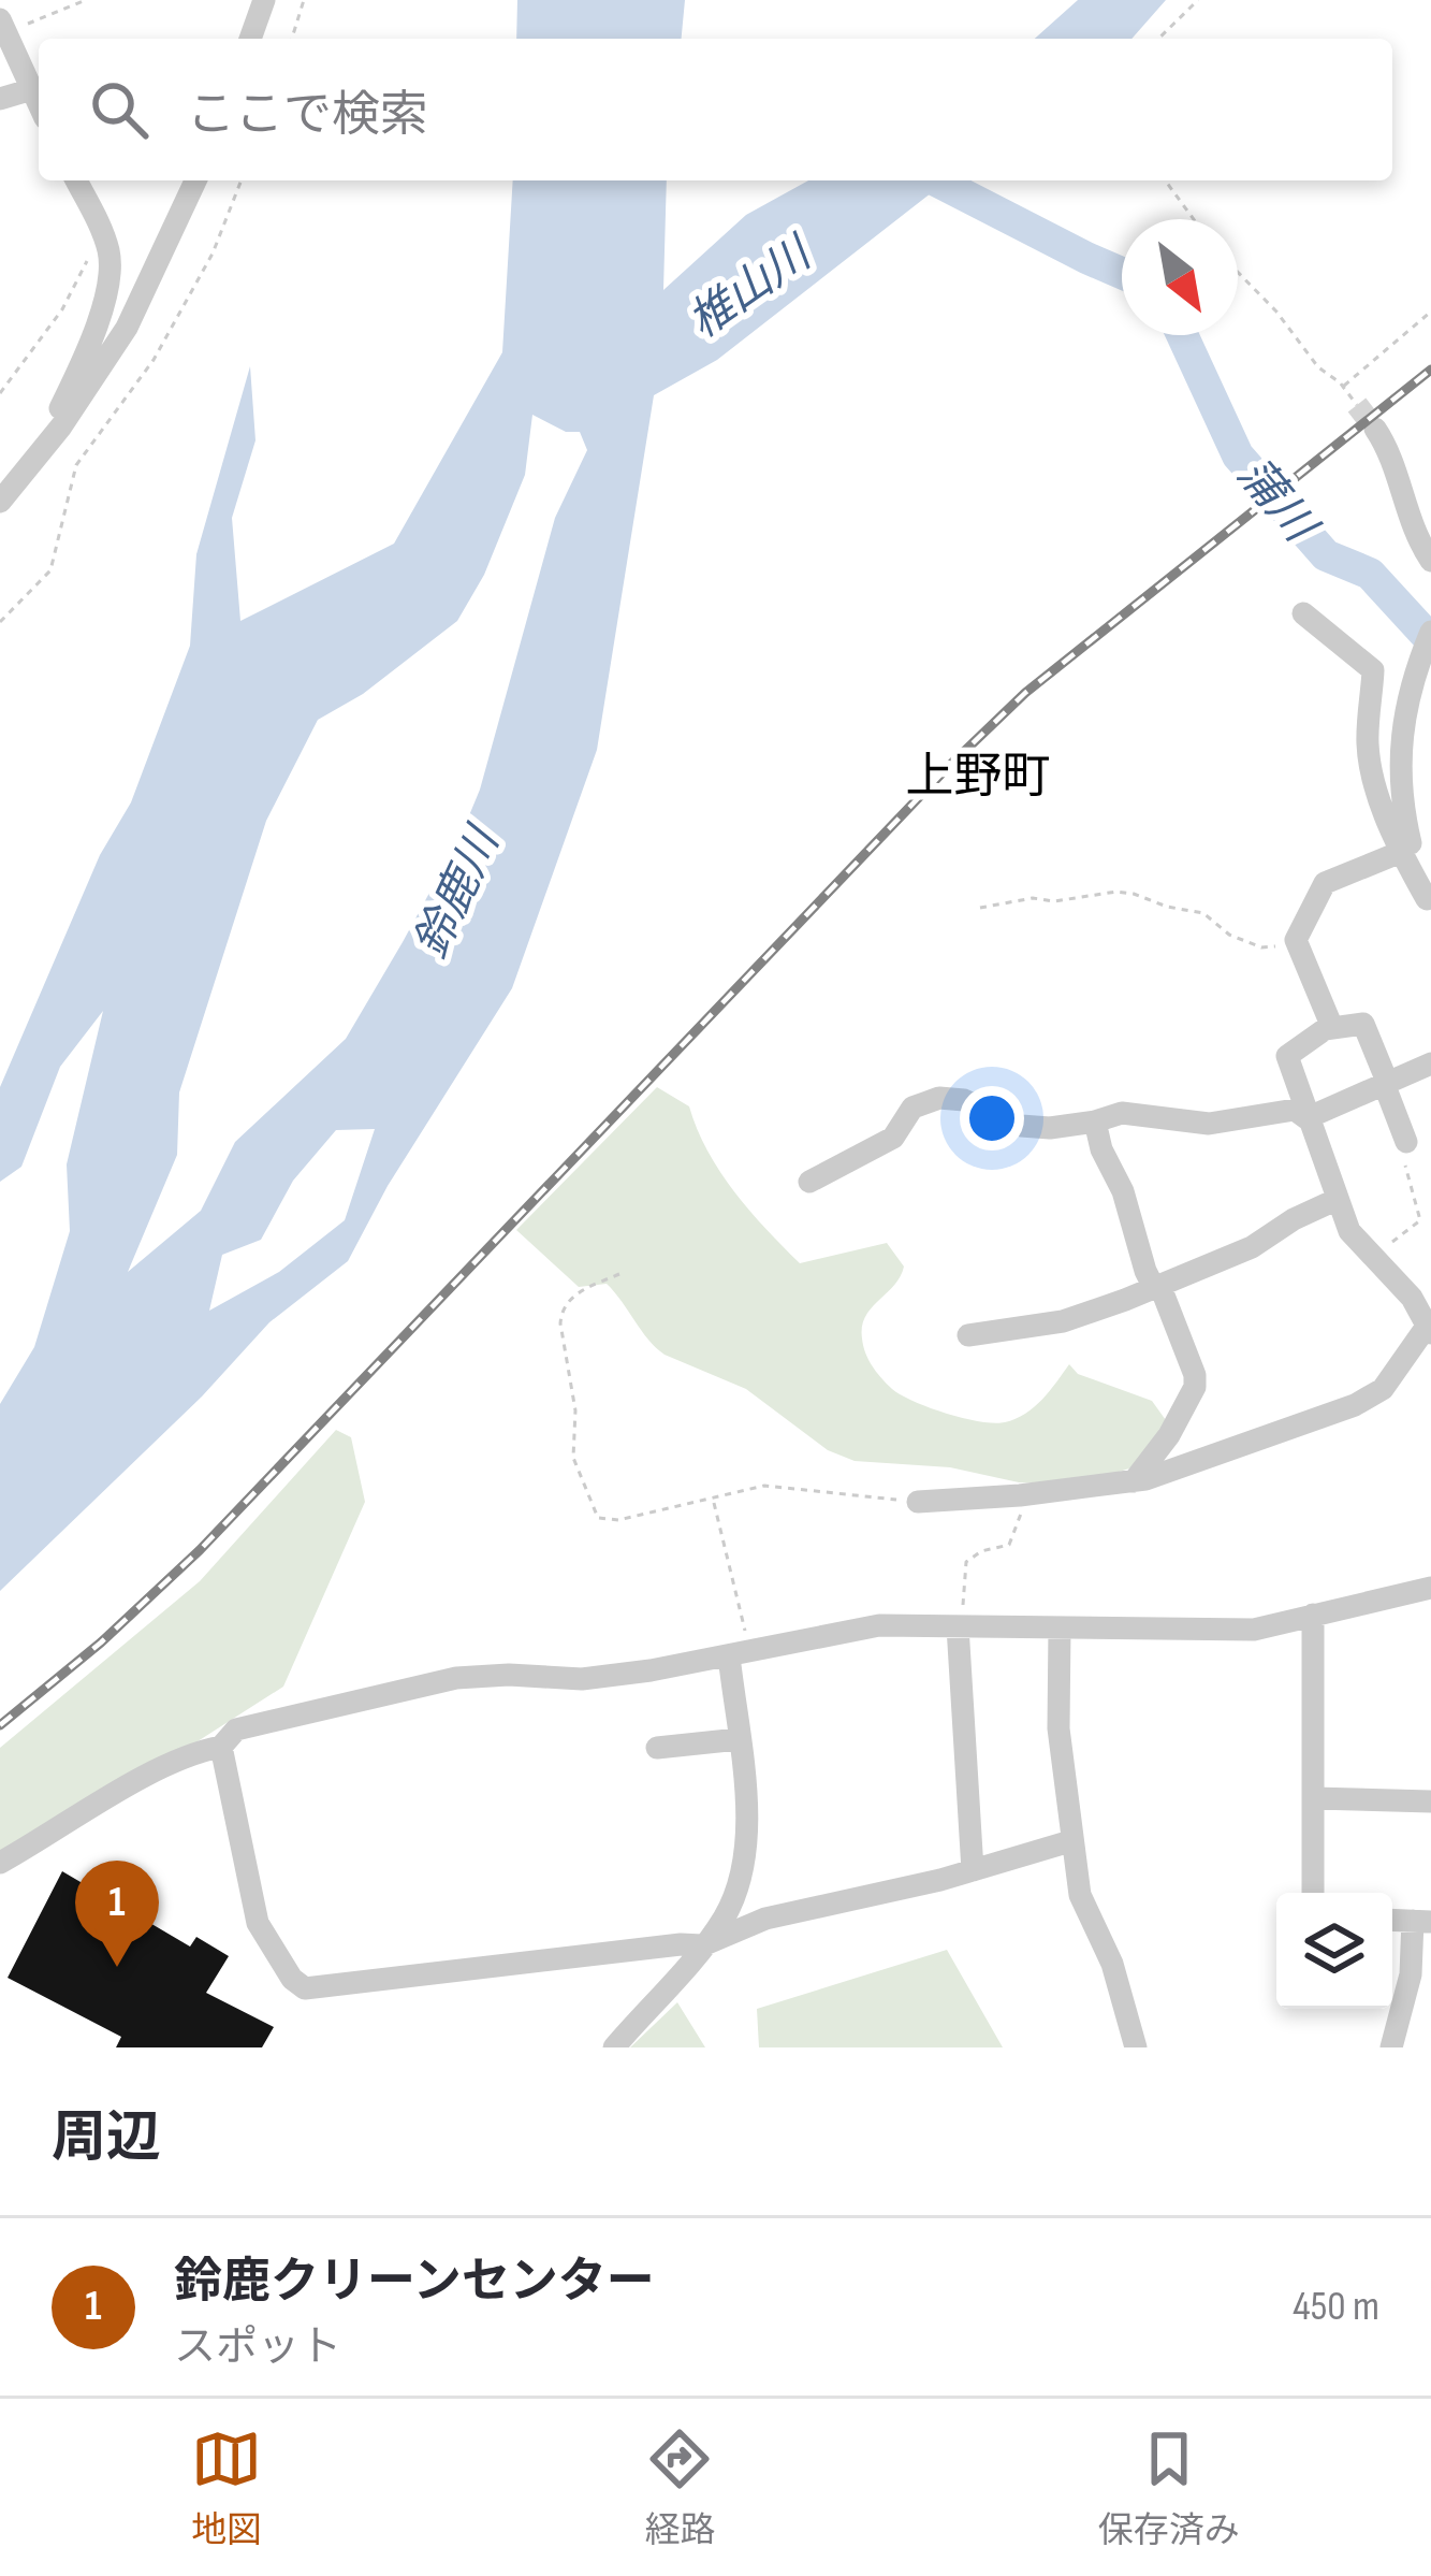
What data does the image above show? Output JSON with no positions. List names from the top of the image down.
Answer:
{
  "districts": ["上野町"],
  "water": ["椎山川", "蒲川", "鈴鹿川"],
  "north": "bottom right",
  "page": {
    "search": "ここで検索",
    "pins": "1",
    "heading": "周辺",
    "list": [
      {
        "mark": "1",
        "name": "鈴鹿クリーンセンター",
        "note": "スポット",
        "value": "450 m"
      }
    ],
    "nav": ["地図", "経路", "保存済み"]
  }
}
